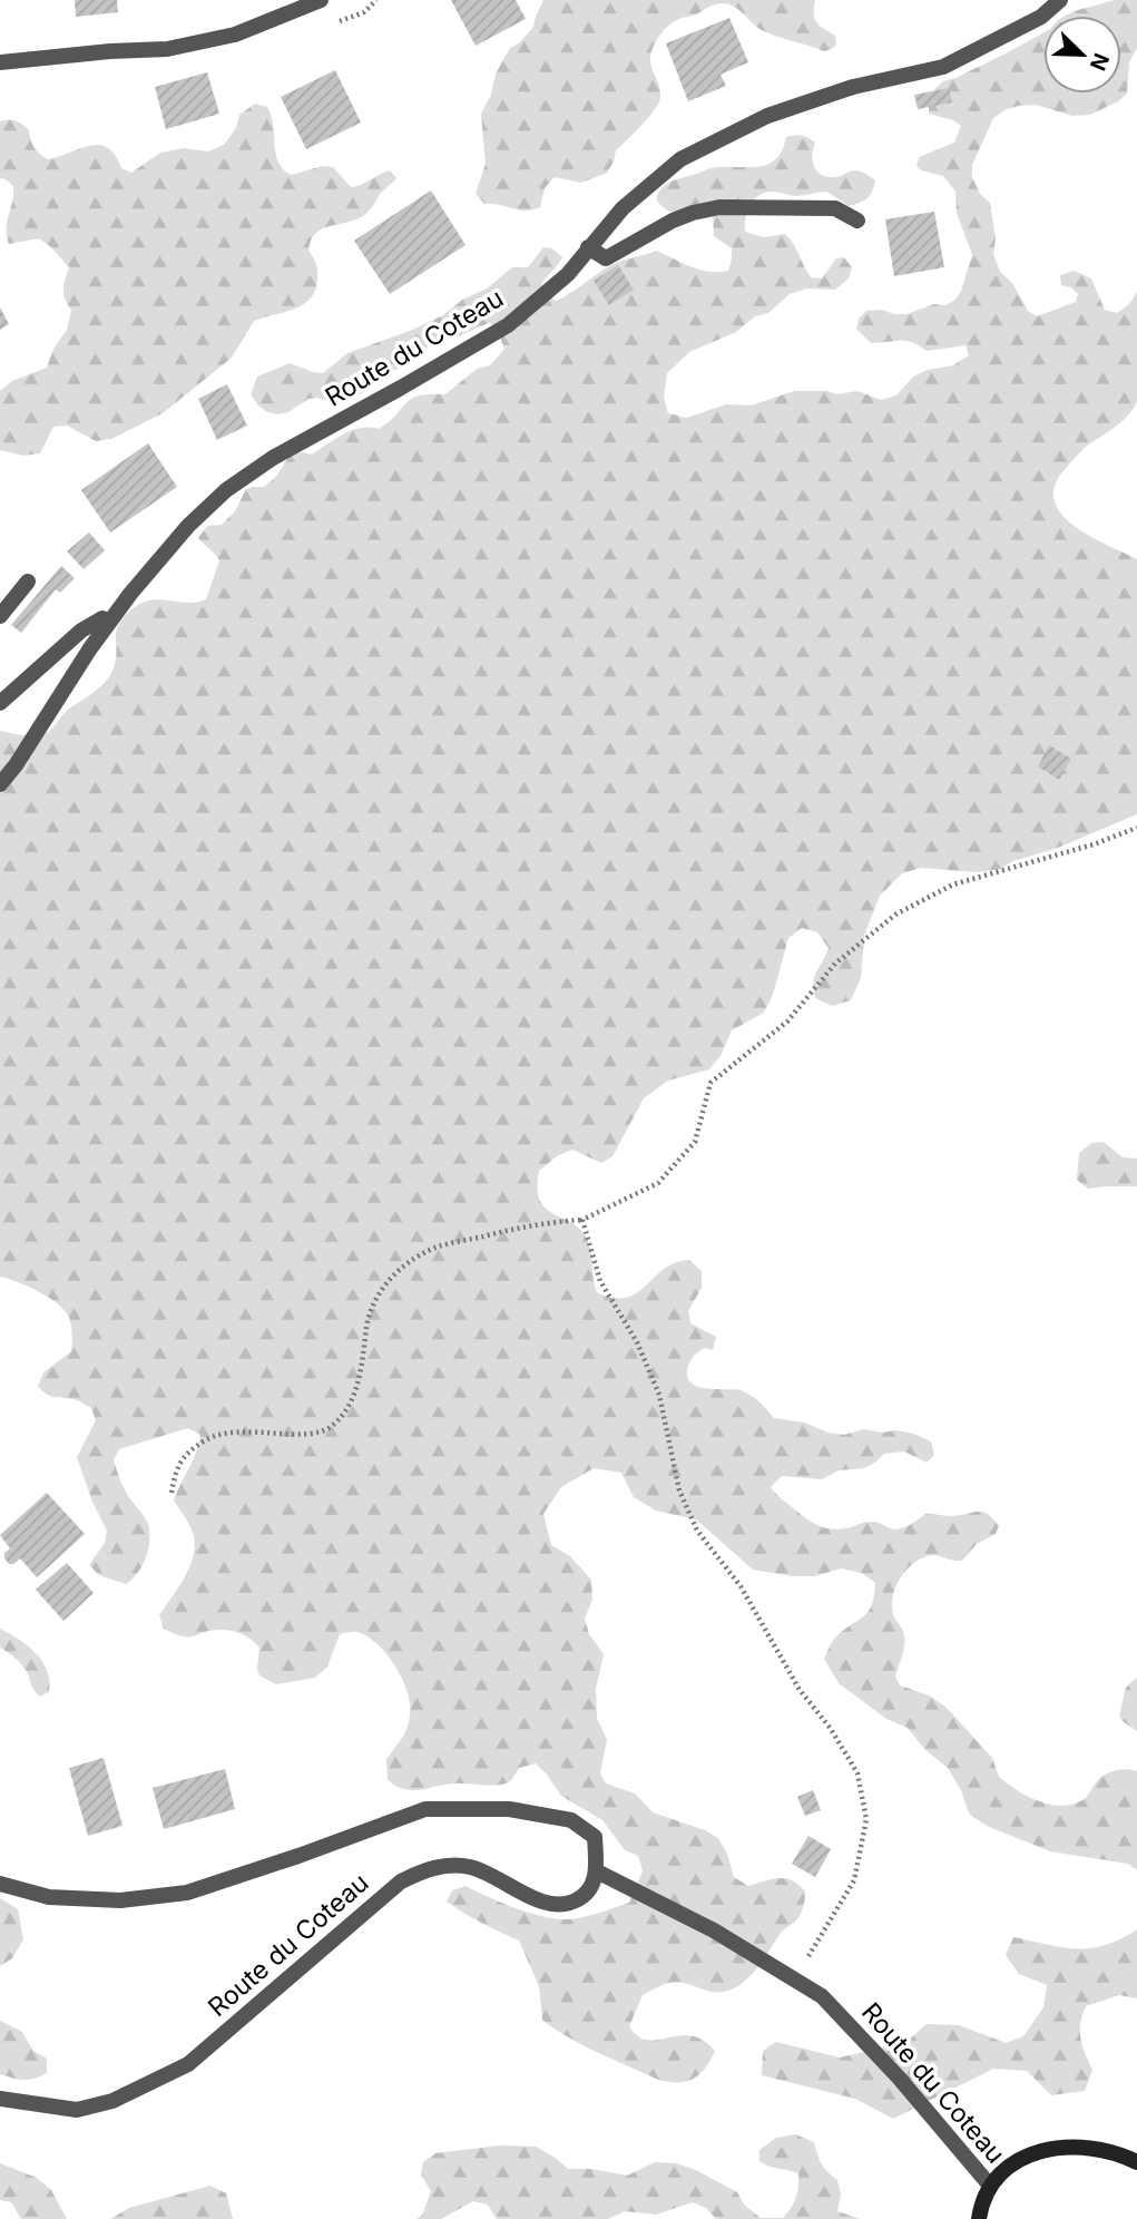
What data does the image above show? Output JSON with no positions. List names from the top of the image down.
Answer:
{
  "streets": {
    "street": ["Route du Coteau"]
  },
  "north": "bottom right"
}
